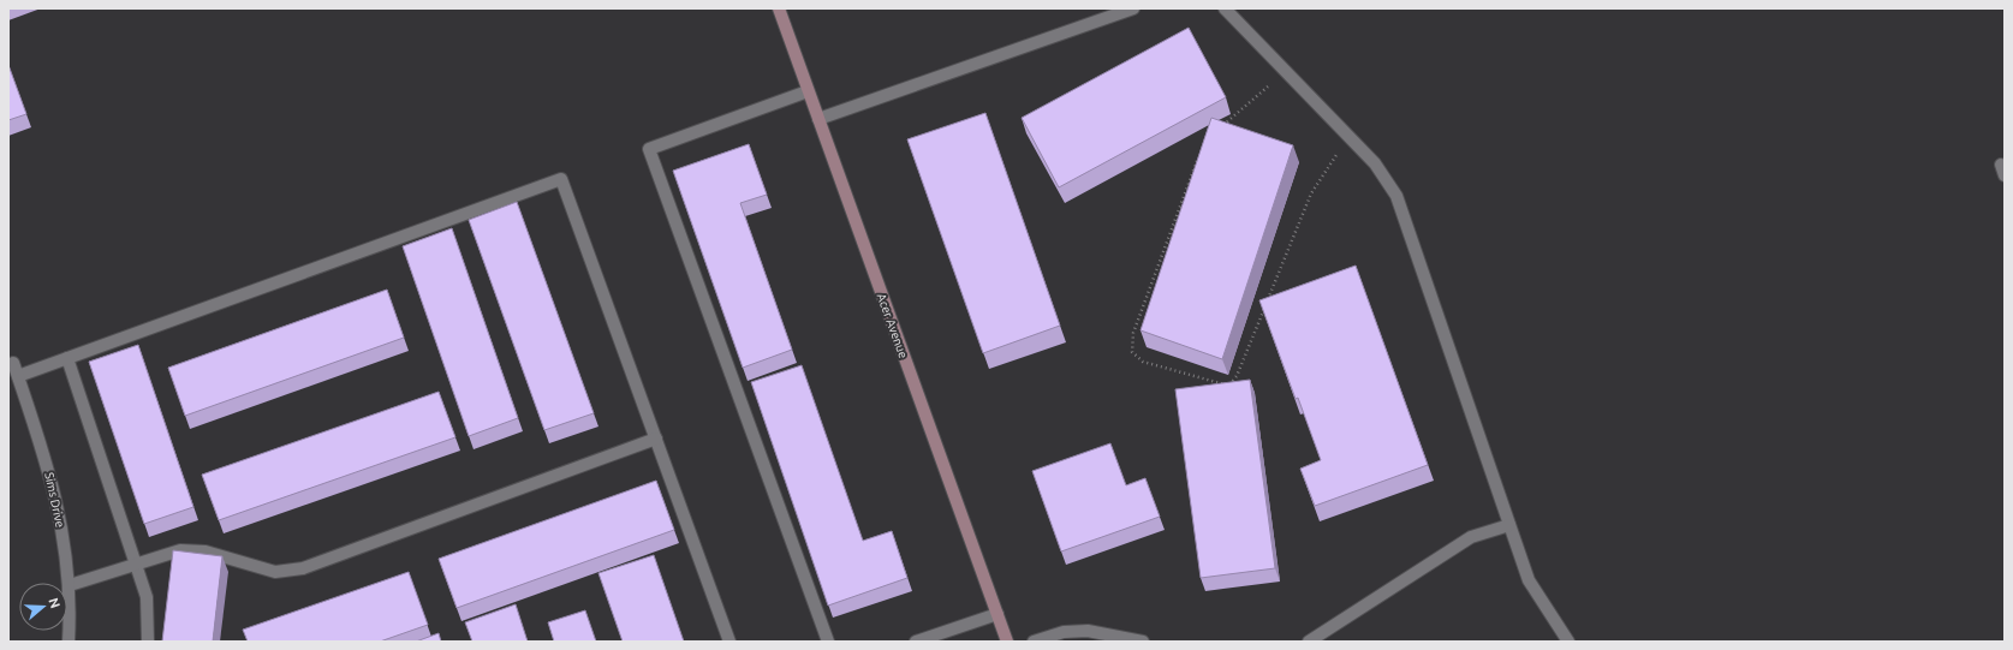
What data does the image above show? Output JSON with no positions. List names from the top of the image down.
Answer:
{
  "streets": {
    "street": ["Acer Avenue", "Sims Drive"]
  },
  "north": "right"
}
